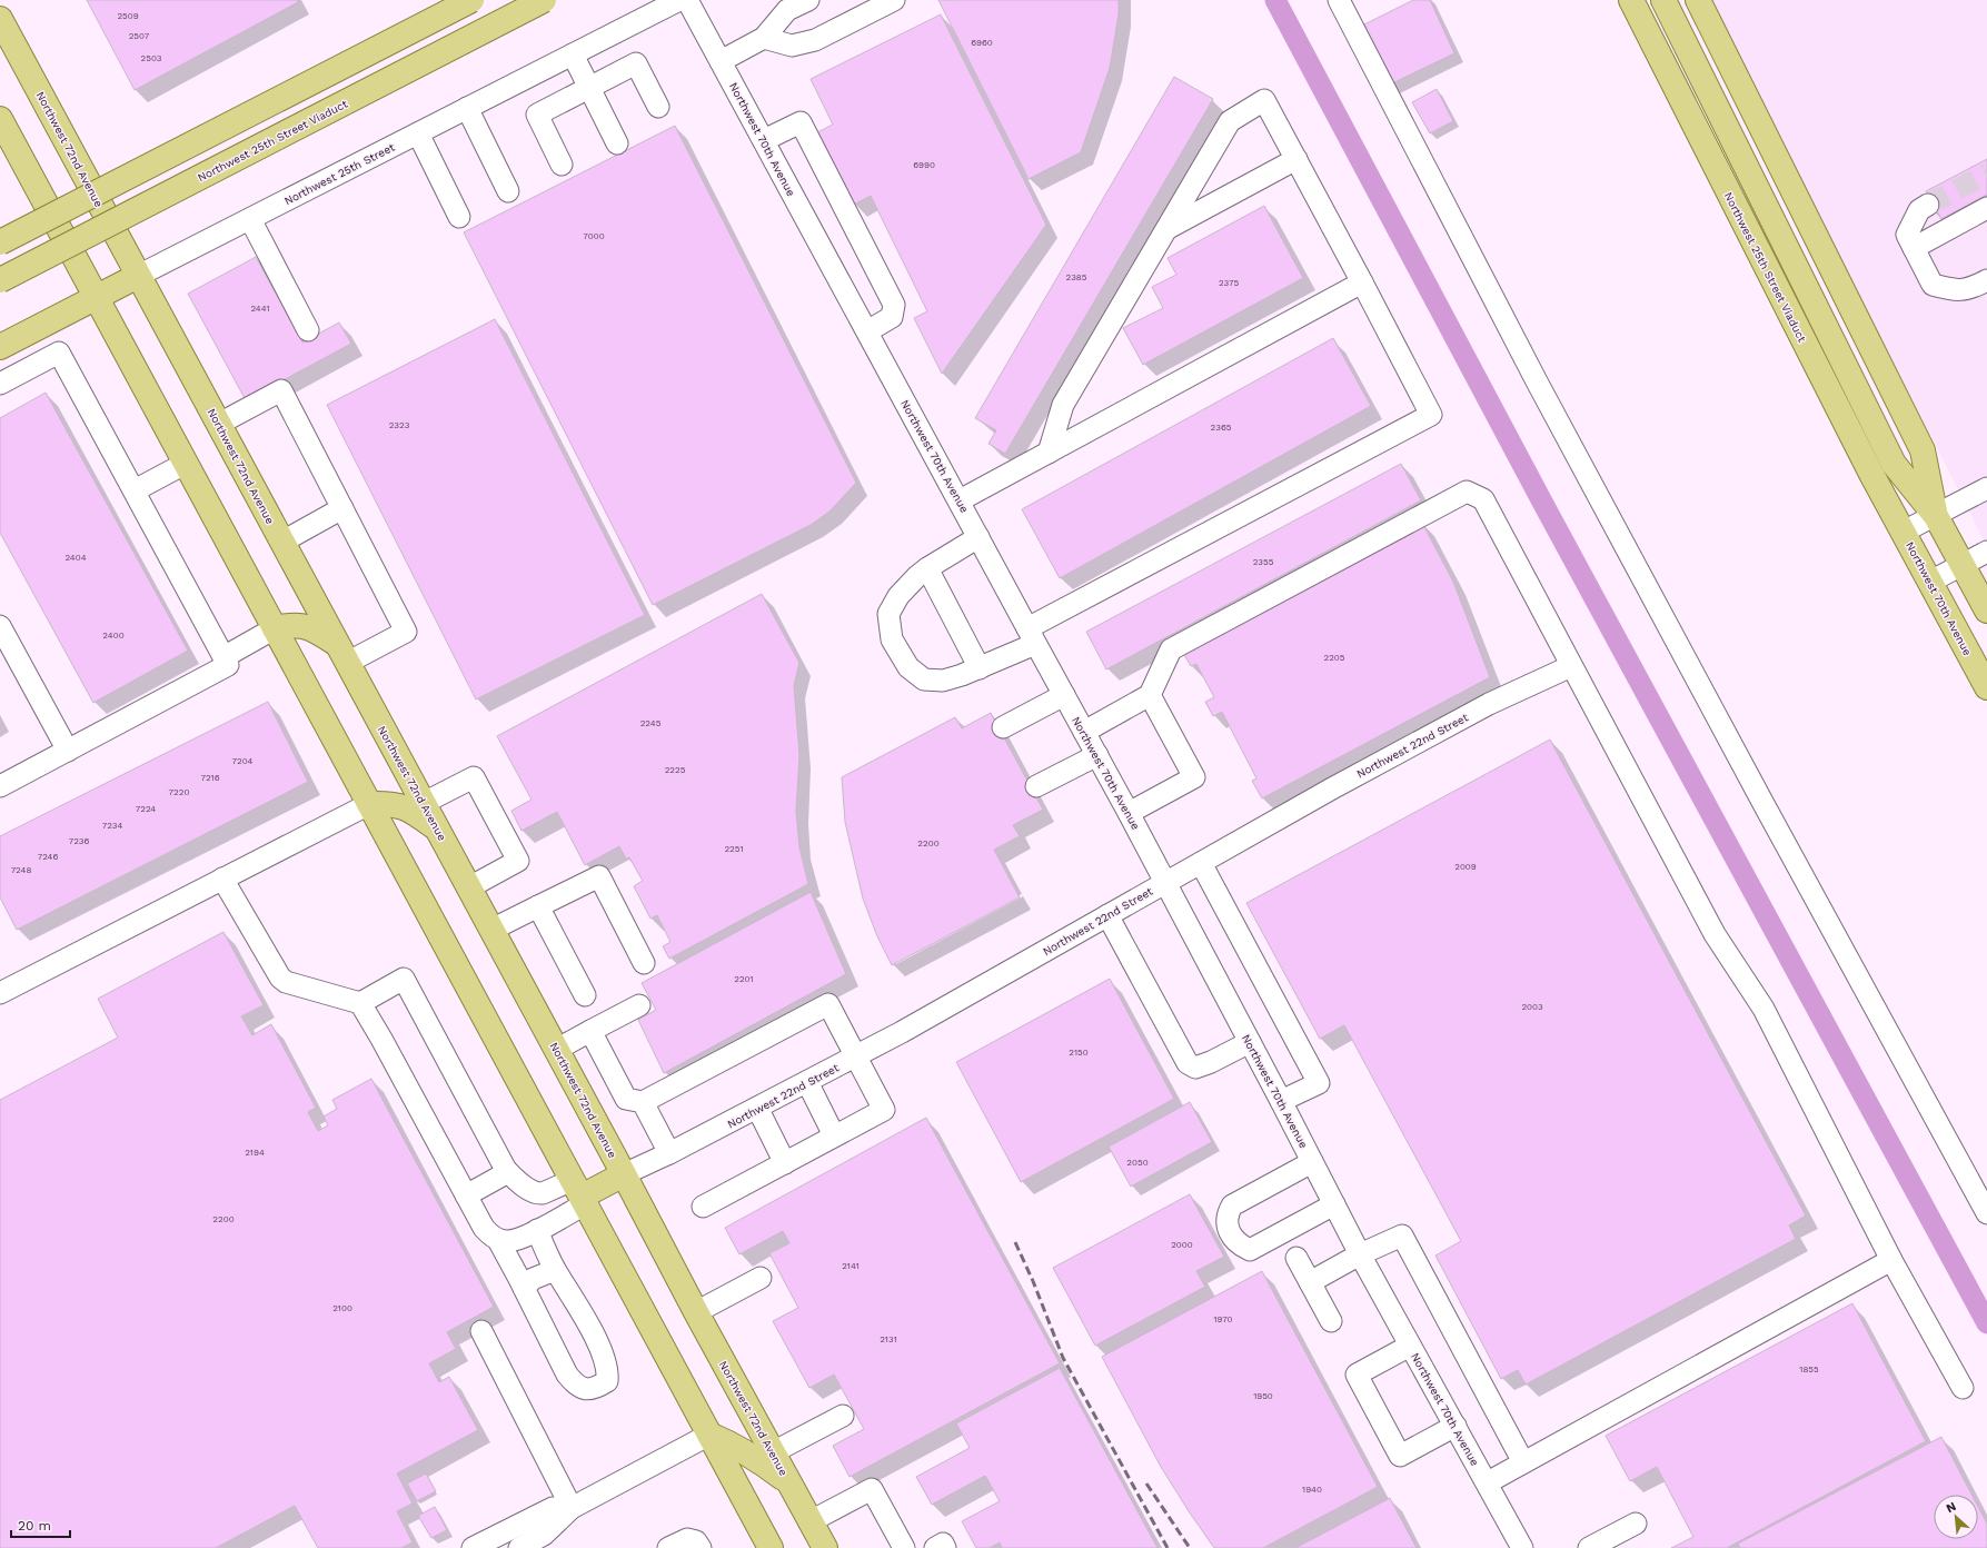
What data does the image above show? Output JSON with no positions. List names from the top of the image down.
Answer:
{
  "streets": {
    "main road": [
      "Northwest 70th Avenue",
      "Northwest 25th Street Viaduct",
      "Northwest 72nd Avenue",
      "Northwest 25th Street"
    ],
    "street": ["Northwest 22nd Street"]
  },
  "crossings": [
    ["Northwest 70th Avenue", "Northwest 25th Street Viaduct"],
    ["Northwest 70th Avenue", "Northwest 22nd Street"],
    ["Northwest 72nd Avenue", "Northwest 25th Street"],
    ["Northwest 72nd Avenue", "Northwest 22nd Street"]
  ],
  "house_numbers": [
    "2509",
    "2507",
    "6960",
    "2503",
    "6990",
    "7000",
    "2385",
    "2375",
    "2441",
    "2323",
    "2365",
    "2404",
    "2355",
    "2400",
    "2205",
    "2245",
    "7204",
    "2225",
    "7216",
    "7220",
    "7224",
    "7234",
    "7236",
    "2200",
    "2251",
    "7246",
    "2009",
    "7248",
    "2201",
    "2003",
    "2150",
    "2194",
    "2050",
    "2200",
    "2000",
    "2141",
    "2100",
    "1970",
    "2131",
    "1855",
    "1950",
    "1940"
  ],
  "scale_bar": "20 m",
  "north": "top left"
}
